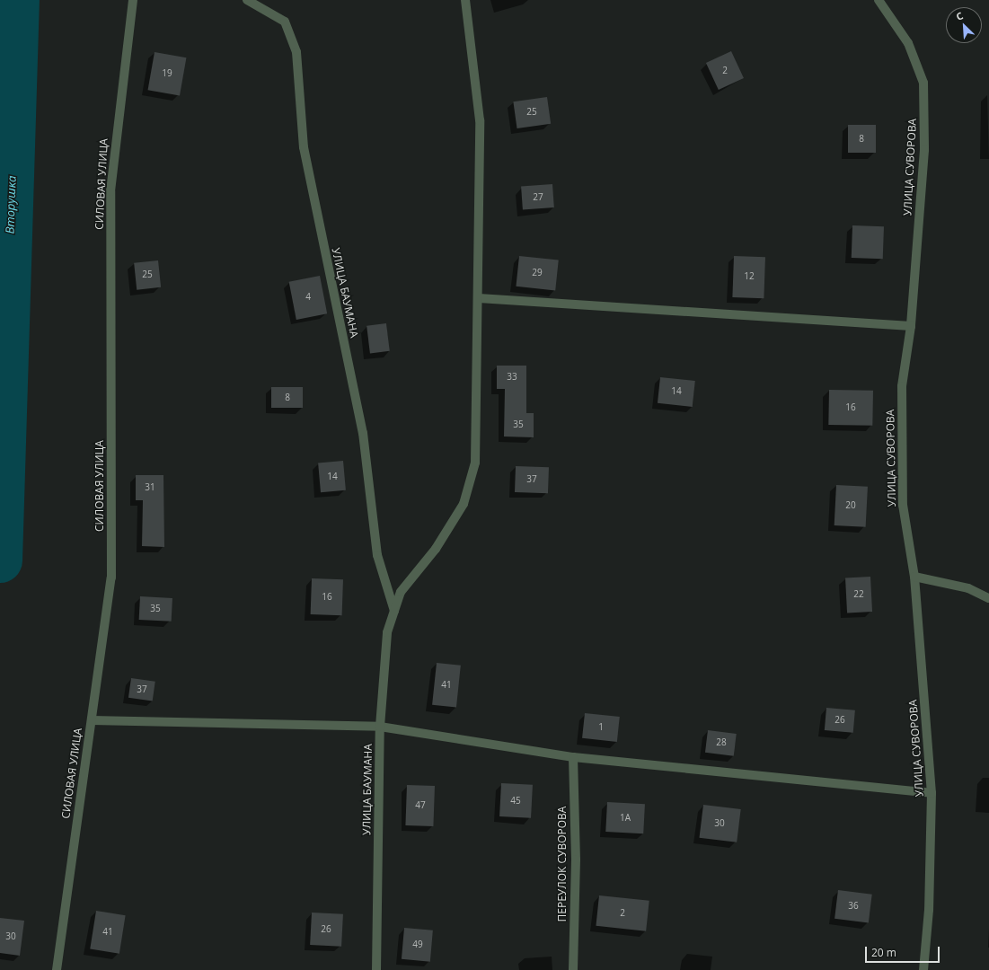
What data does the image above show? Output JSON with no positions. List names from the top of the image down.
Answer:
{
  "streets": {
    "street": [
      "УЛИЦА СУВОРОВА",
      "СИЛОВАЯ УЛИЦА",
      "УЛИЦА БАУМАНА",
      "ПЕРЕУЛОК СУВОРОВА"
    ]
  },
  "water": ["Вторушка"],
  "house_numbers": [
    "2",
    "19",
    "25",
    "8",
    "27",
    "29",
    "25",
    "12",
    "4",
    "33",
    "14",
    "8",
    "16",
    "35",
    "14",
    "37",
    "31",
    "20",
    "22",
    "16",
    "35",
    "41",
    "37",
    "26",
    "1",
    "28",
    "45",
    "47",
    "1А",
    "30",
    "36",
    "2",
    "26",
    "41",
    "30",
    "49"
  ],
  "scale_bar": "20 m",
  "north": "top left"
}
